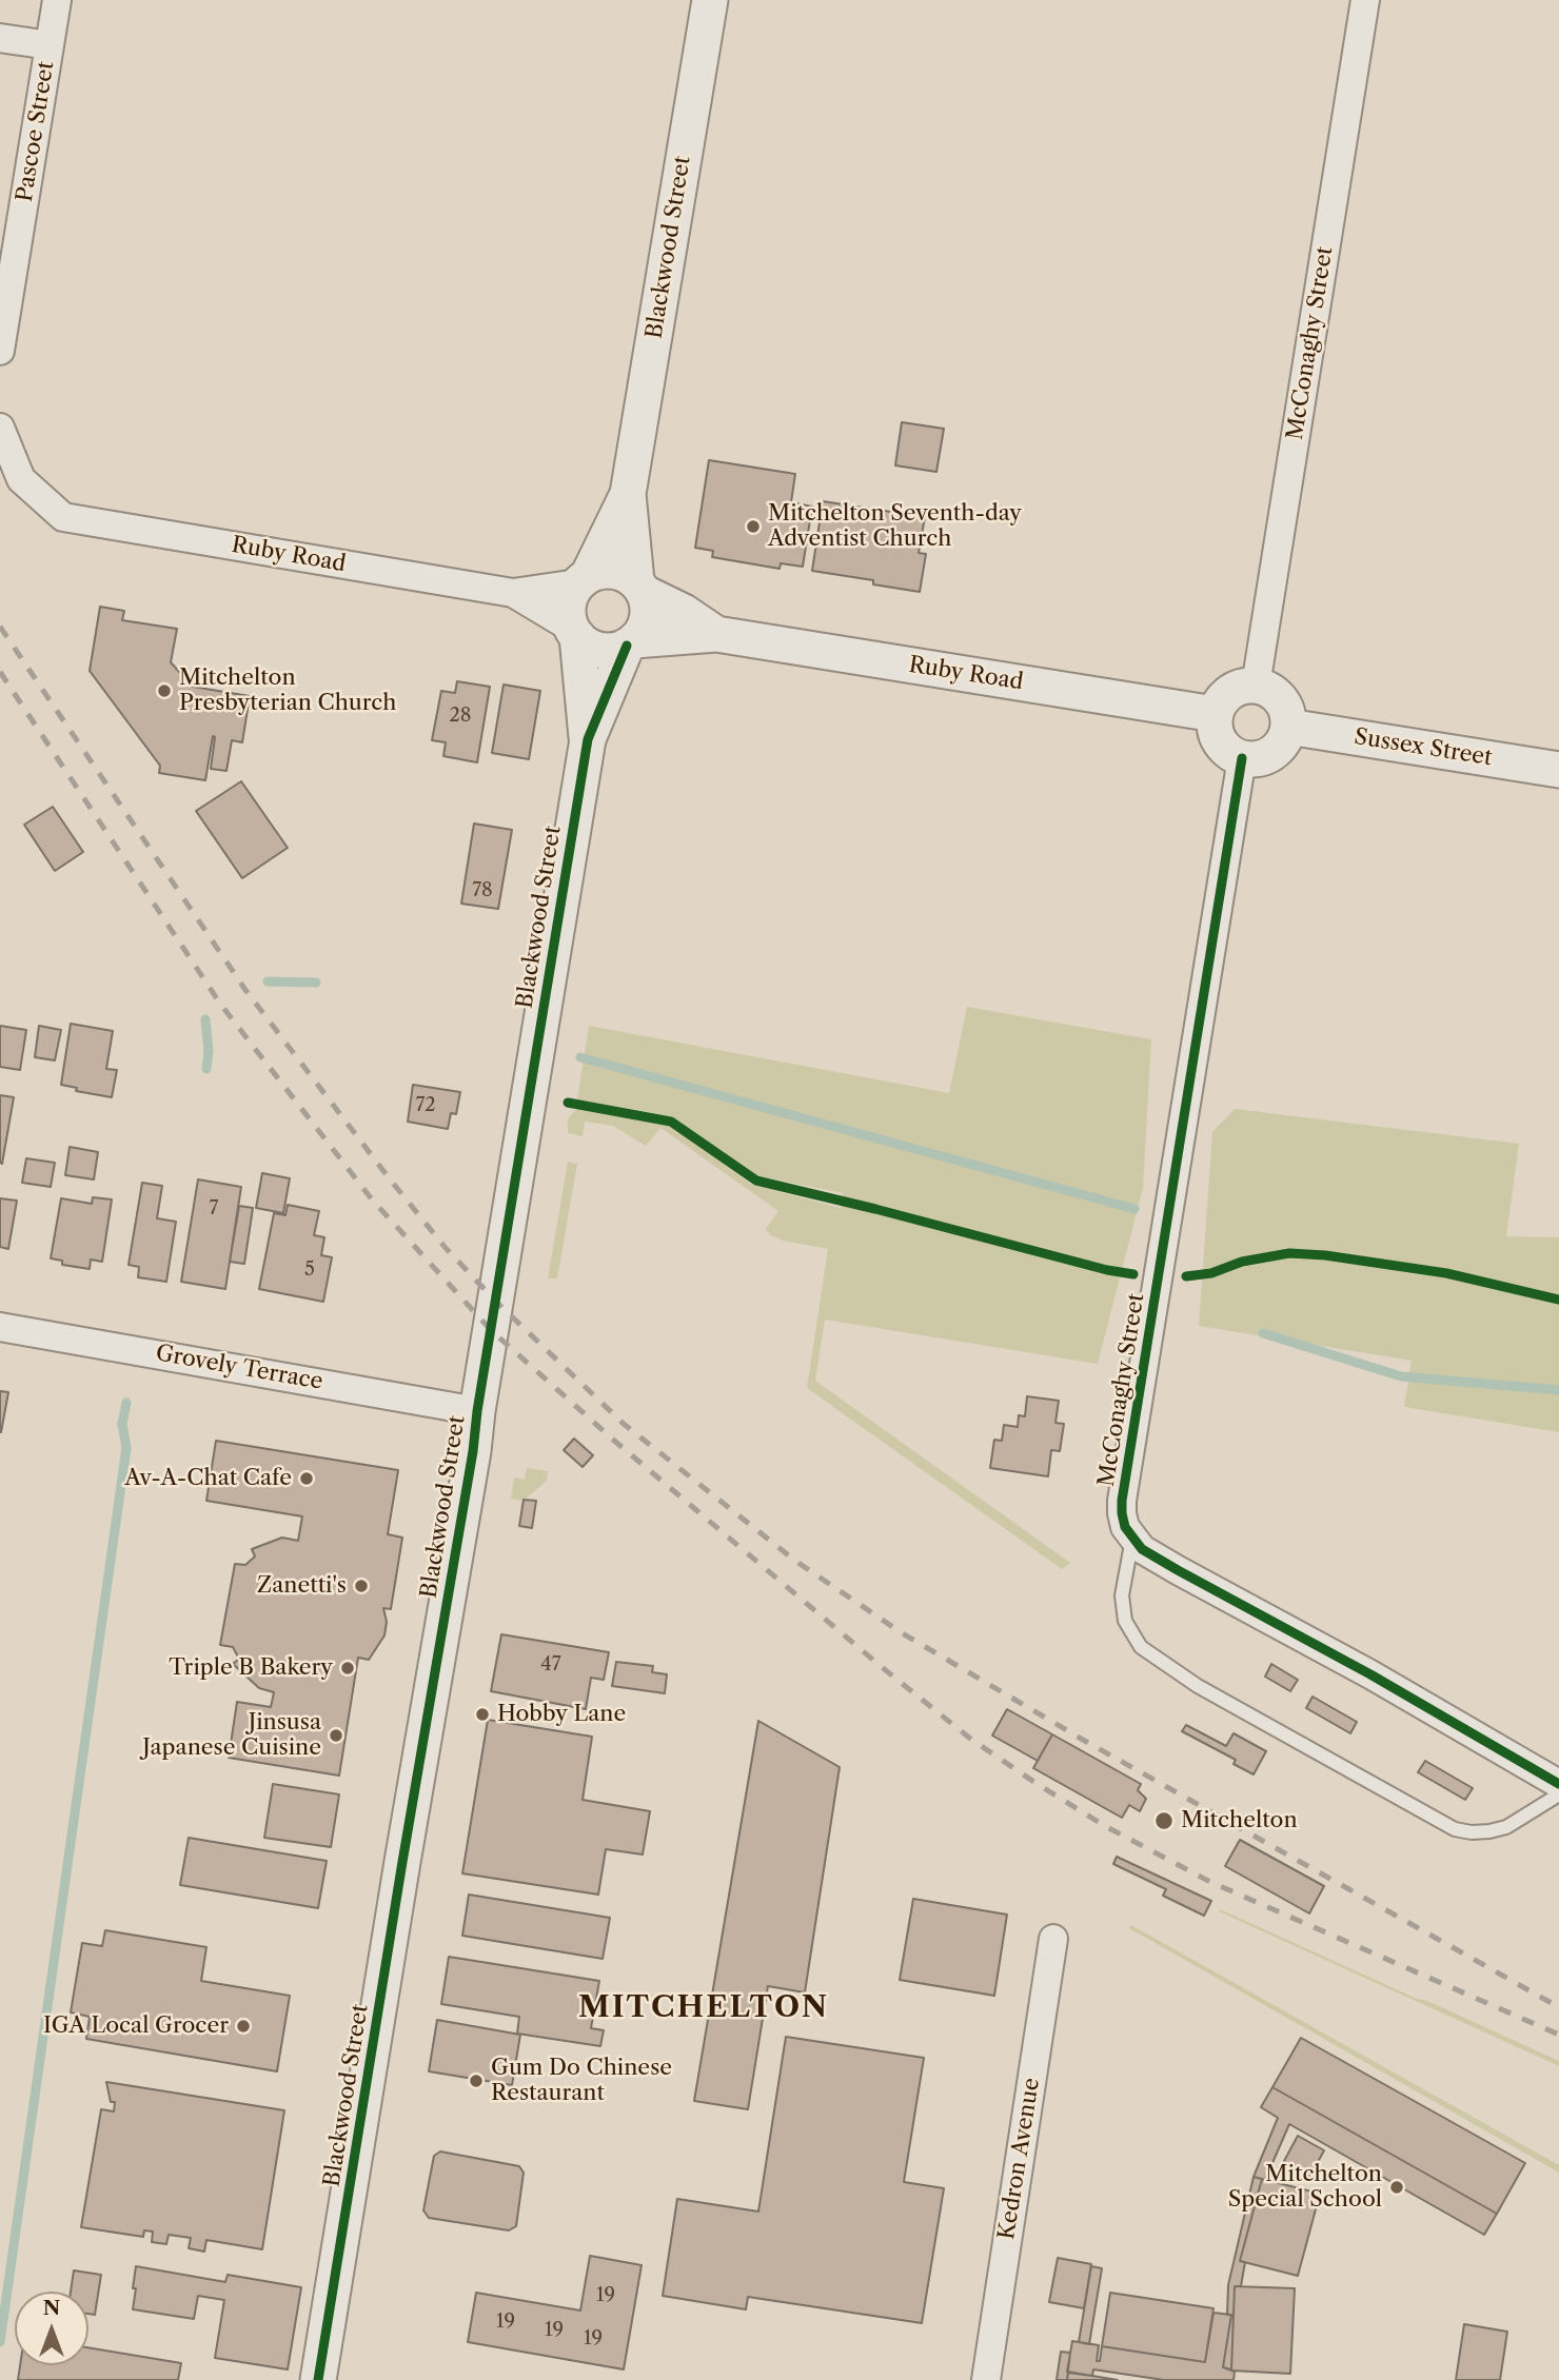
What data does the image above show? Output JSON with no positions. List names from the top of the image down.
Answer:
{
  "streets": {
    "street": [
      "Pascoe Street",
      "Blackwood Street",
      "McConaghy Street",
      "Ruby Road",
      "Sussex Street",
      "Grovely Terrace",
      "Kedron Avenue"
    ]
  },
  "crossings": [
    ["Blackwood Street", "Ruby Road"],
    ["Blackwood Street", "Grovely Terrace"],
    ["McConaghy Street", "Ruby Road"],
    ["McConaghy Street", "Sussex Street"],
    ["Ruby Road", "Sussex Street"]
  ],
  "districts": ["MITCHELTON"],
  "places": [
    "Mitchelton Seventh-day Adventist Church",
    "Mitchelton Presbyterian Church",
    "Av-A-Chat Cafe",
    "Zanetti's",
    "Triple B Bakery",
    "Hobby Lane",
    "Jinsusa Japanese Cuisine",
    "Mitchelton",
    "IGA Local Grocer",
    "Gum Do Chinese Restaurant",
    "Mitchelton Special School"
  ],
  "house_numbers": [
    "28",
    "78",
    "72",
    "7",
    "5",
    "47",
    "19",
    "19",
    "19",
    "19"
  ],
  "north": "top"
}
